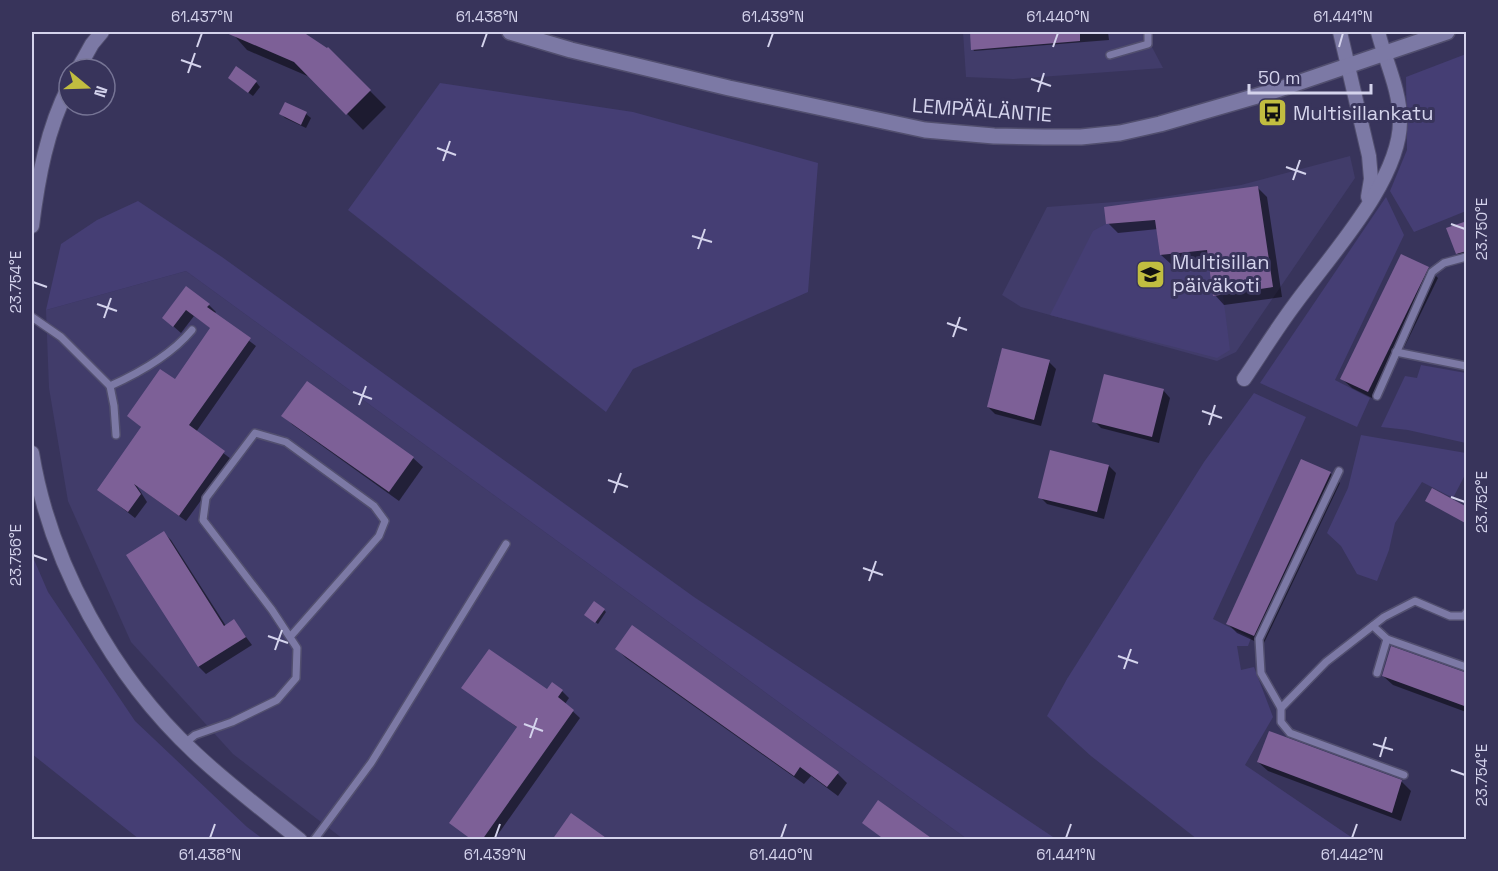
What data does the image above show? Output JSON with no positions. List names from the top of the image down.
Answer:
{
  "streets": {
    "main road": ["LEMPÄÄLÄNTIE"]
  },
  "places": {
    "bus stop": ["Multisillankatu"],
    "school or university": ["Multisillan päiväkoti"]
  },
  "scale_bar": "50 m",
  "north": "right",
  "coordinates": [
    "61.437°N",
    "61.438°N",
    "61.439°N",
    "61.440°N",
    "61.441°N",
    "23.750°E",
    "23.754°E",
    "23.752°E",
    "23.756°E",
    "61.442°N"
  ]
}
